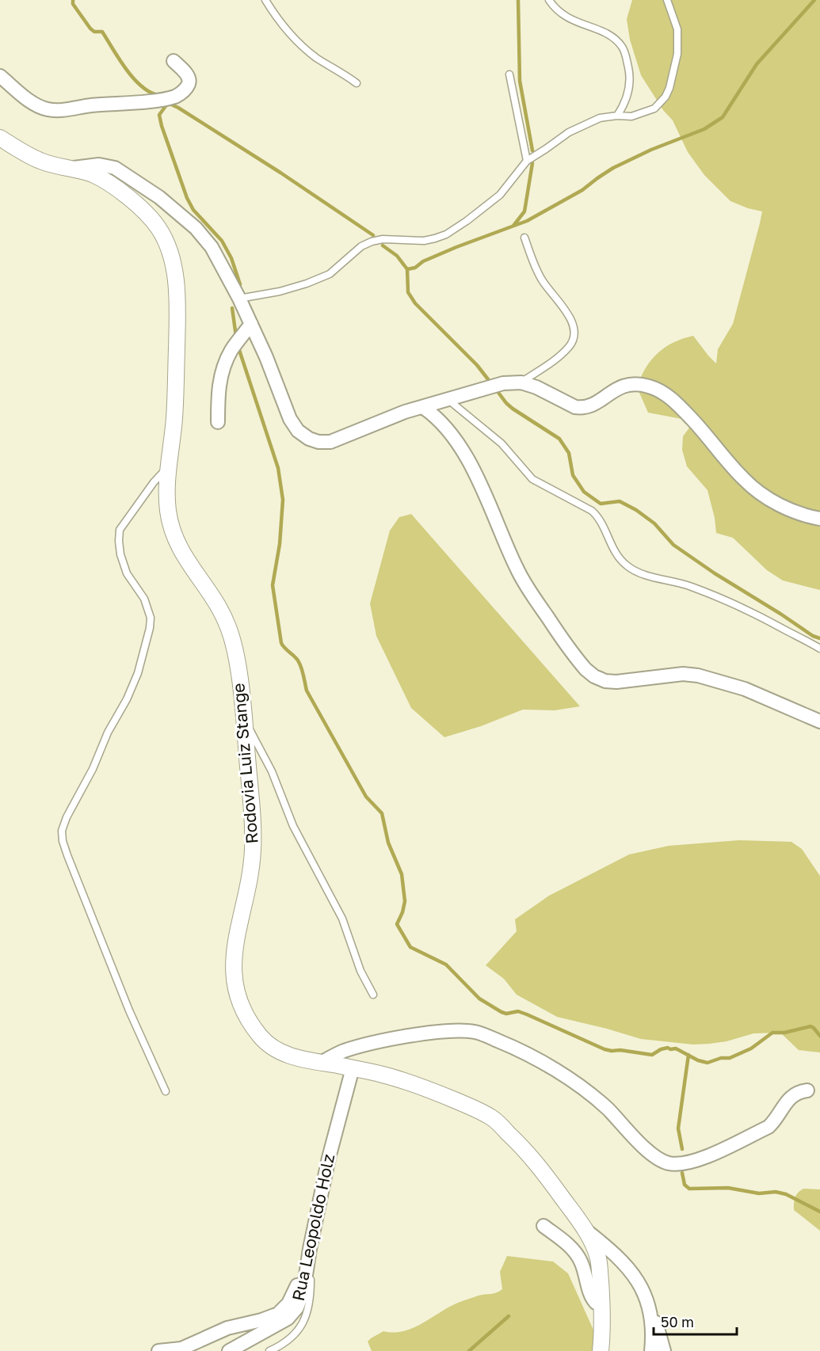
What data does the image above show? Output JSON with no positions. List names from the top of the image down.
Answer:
{
  "streets": {
    "street": ["Rodovia Luiz Stange", "Rua Leopoldo Holz"]
  },
  "crossings": [
    ["Rodovia Luiz Stange", "Rua Leopoldo Holz"]
  ],
  "scale_bar": "50 m"
}
